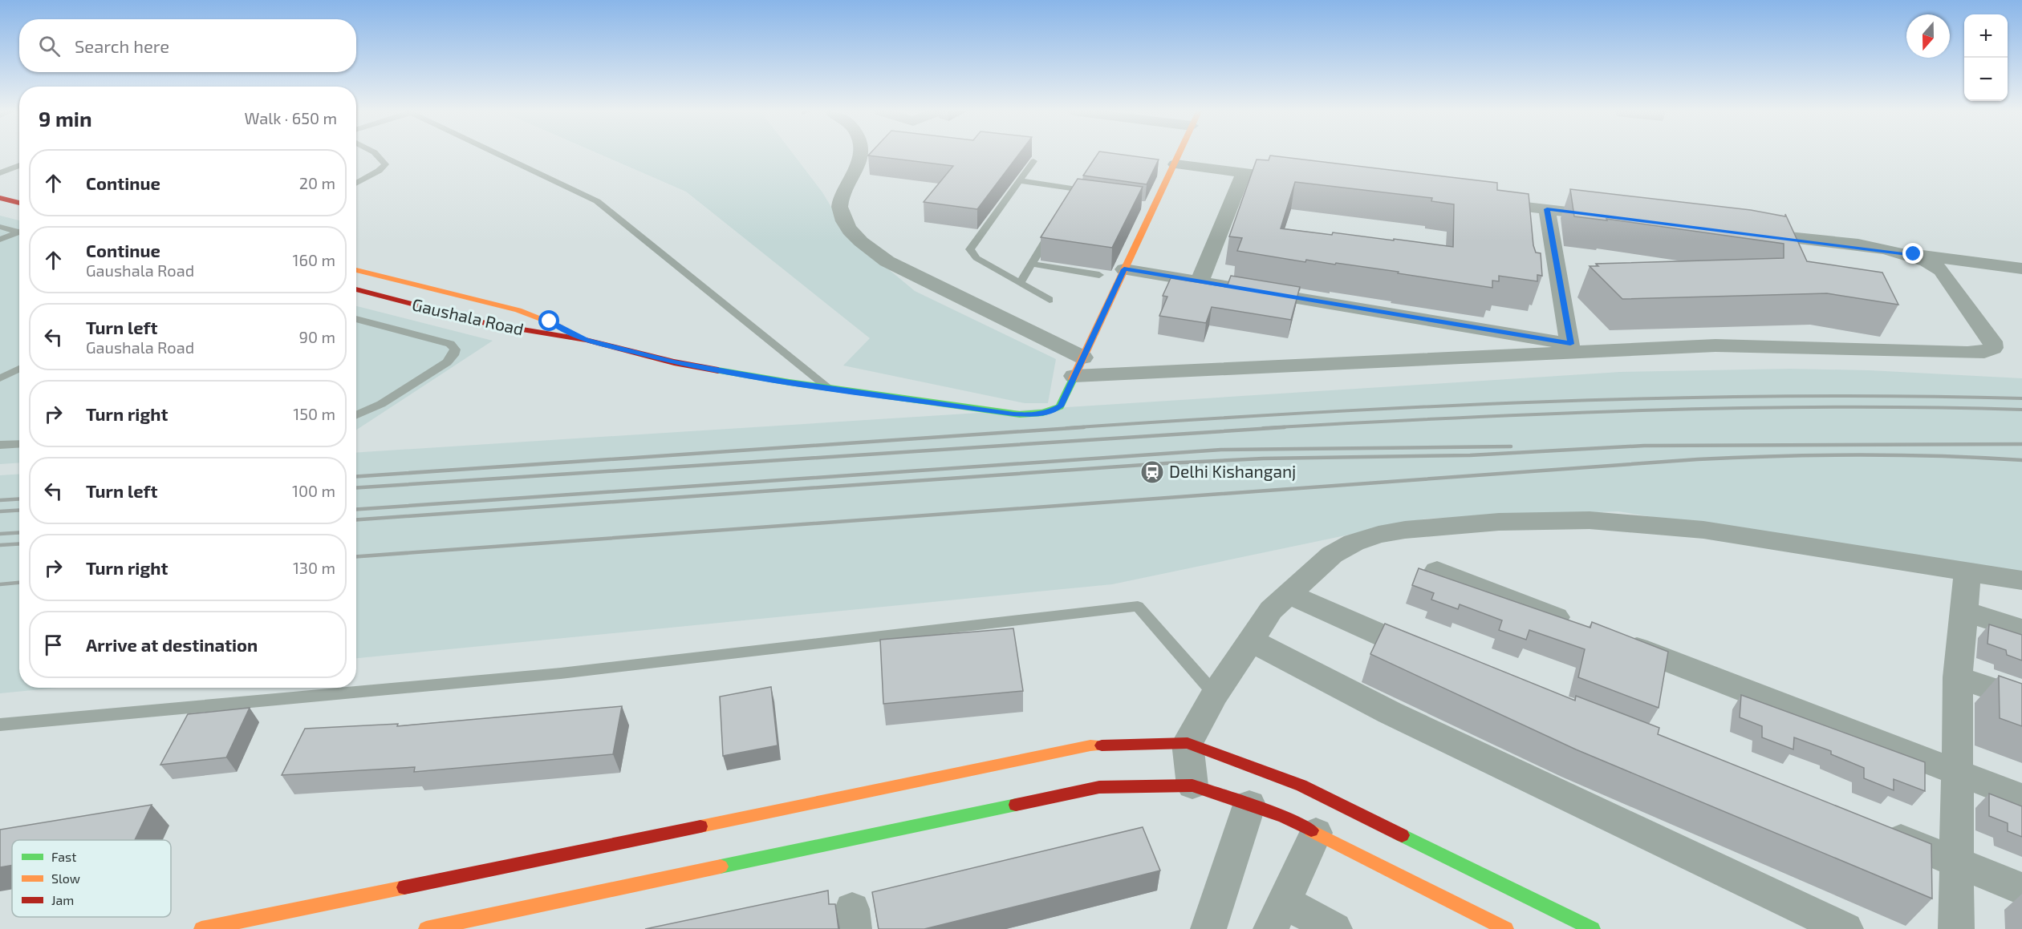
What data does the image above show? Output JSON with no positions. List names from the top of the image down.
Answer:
{
  "streets": {
    "street": ["Gaushala Road"]
  },
  "places": {
    "station": ["Delhi Kishanganj"]
  },
  "legend": ["Fast", "Slow", "Jam"],
  "north": "bottom",
  "page": {
    "map_buttons": ["+", "−"],
    "search": "Search here",
    "heading": ["9 min", "Walk · 650 m"],
    "list": [
      ["Continue", "20 m"],
      ["Continue", "Gaushala Road", "160 m"],
      ["Turn left", "Gaushala Road", "90 m"],
      ["Turn right", "150 m"],
      ["Turn left", "100 m"],
      ["Turn right", "130 m"],
      "Arrive at destination"
    ]
  }
}
